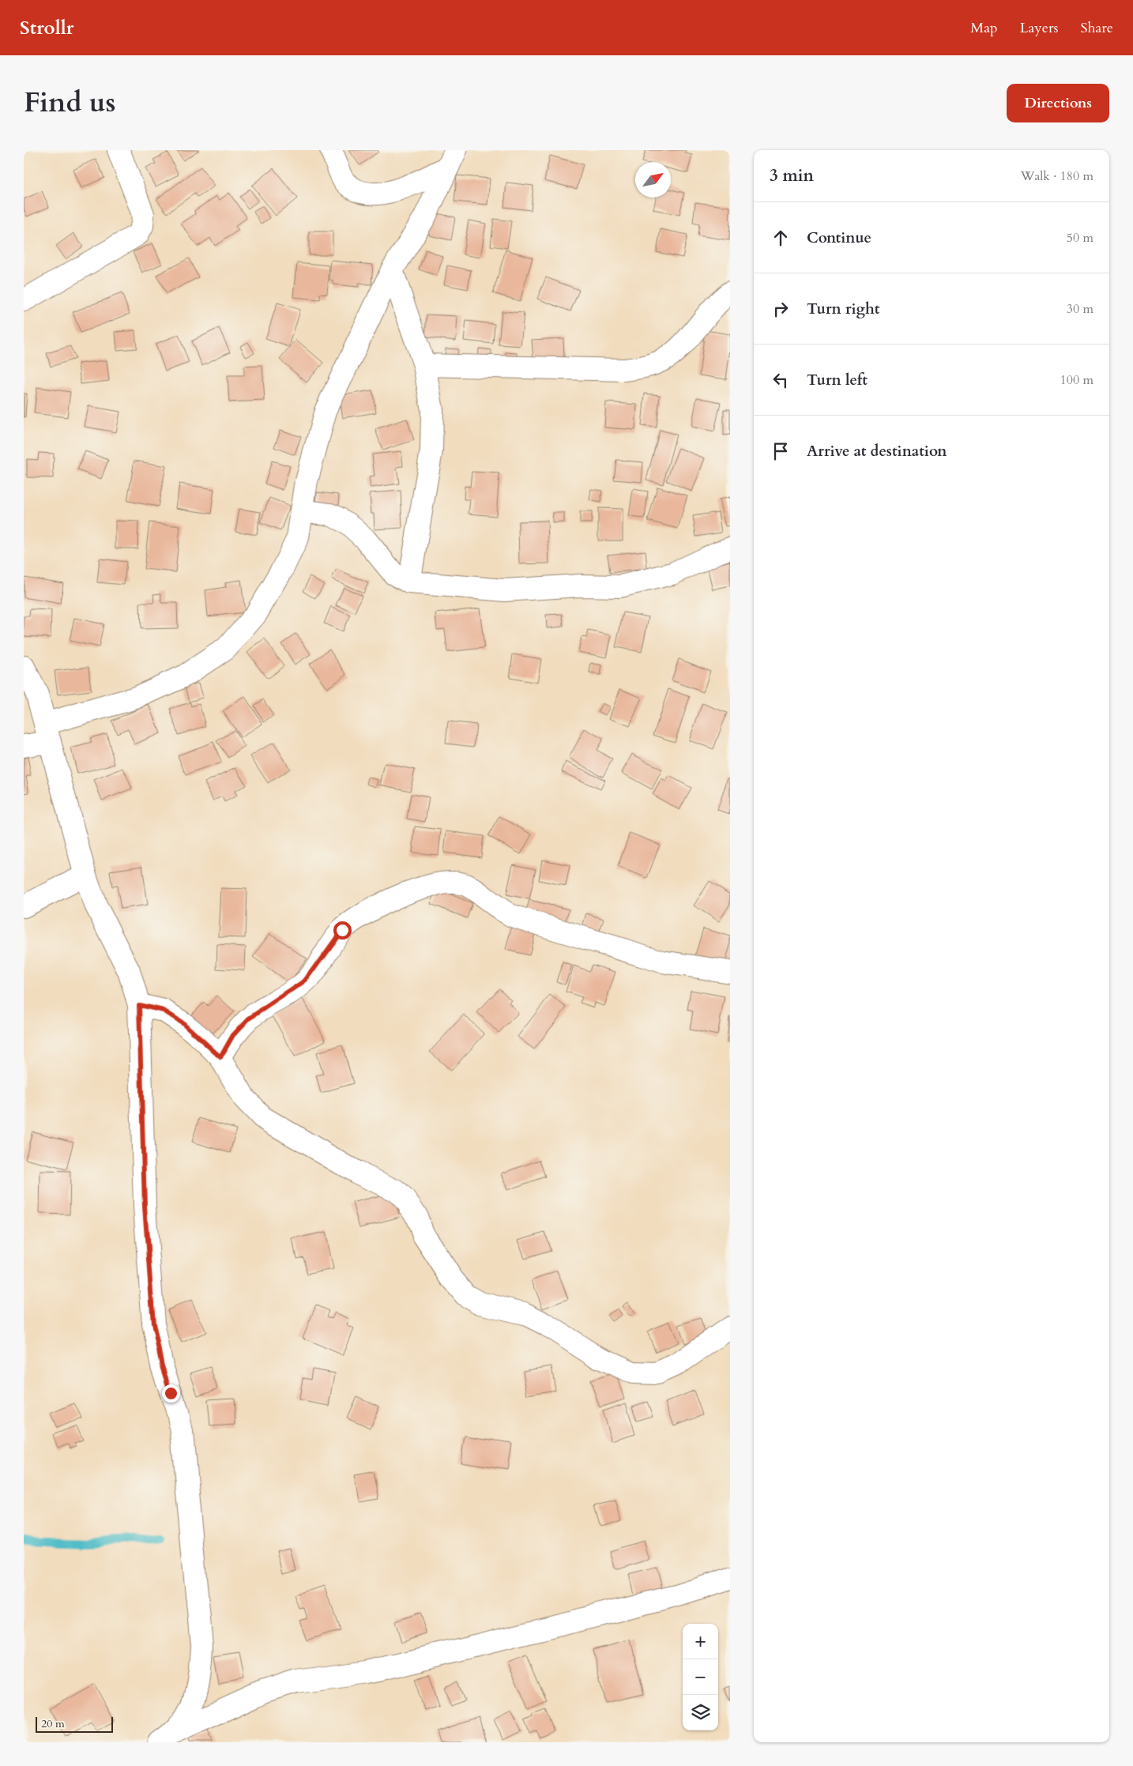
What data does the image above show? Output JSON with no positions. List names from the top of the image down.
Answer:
{
  "scale_bar": "20 m",
  "north": "top right",
  "page": {
    "header": "Strollr",
    "nav": ["Map", "Layers", "Share"],
    "title": "Find us",
    "buttons": "Directions",
    "heading": ["3 min", "Walk · 180 m"],
    "list": [
      ["Continue", "50 m"],
      ["Turn right", "30 m"],
      ["Turn left", "100 m"],
      "Arrive at destination"
    ],
    "map_buttons": ["+", "−"],
    "scale": "20 m"
  }
}
